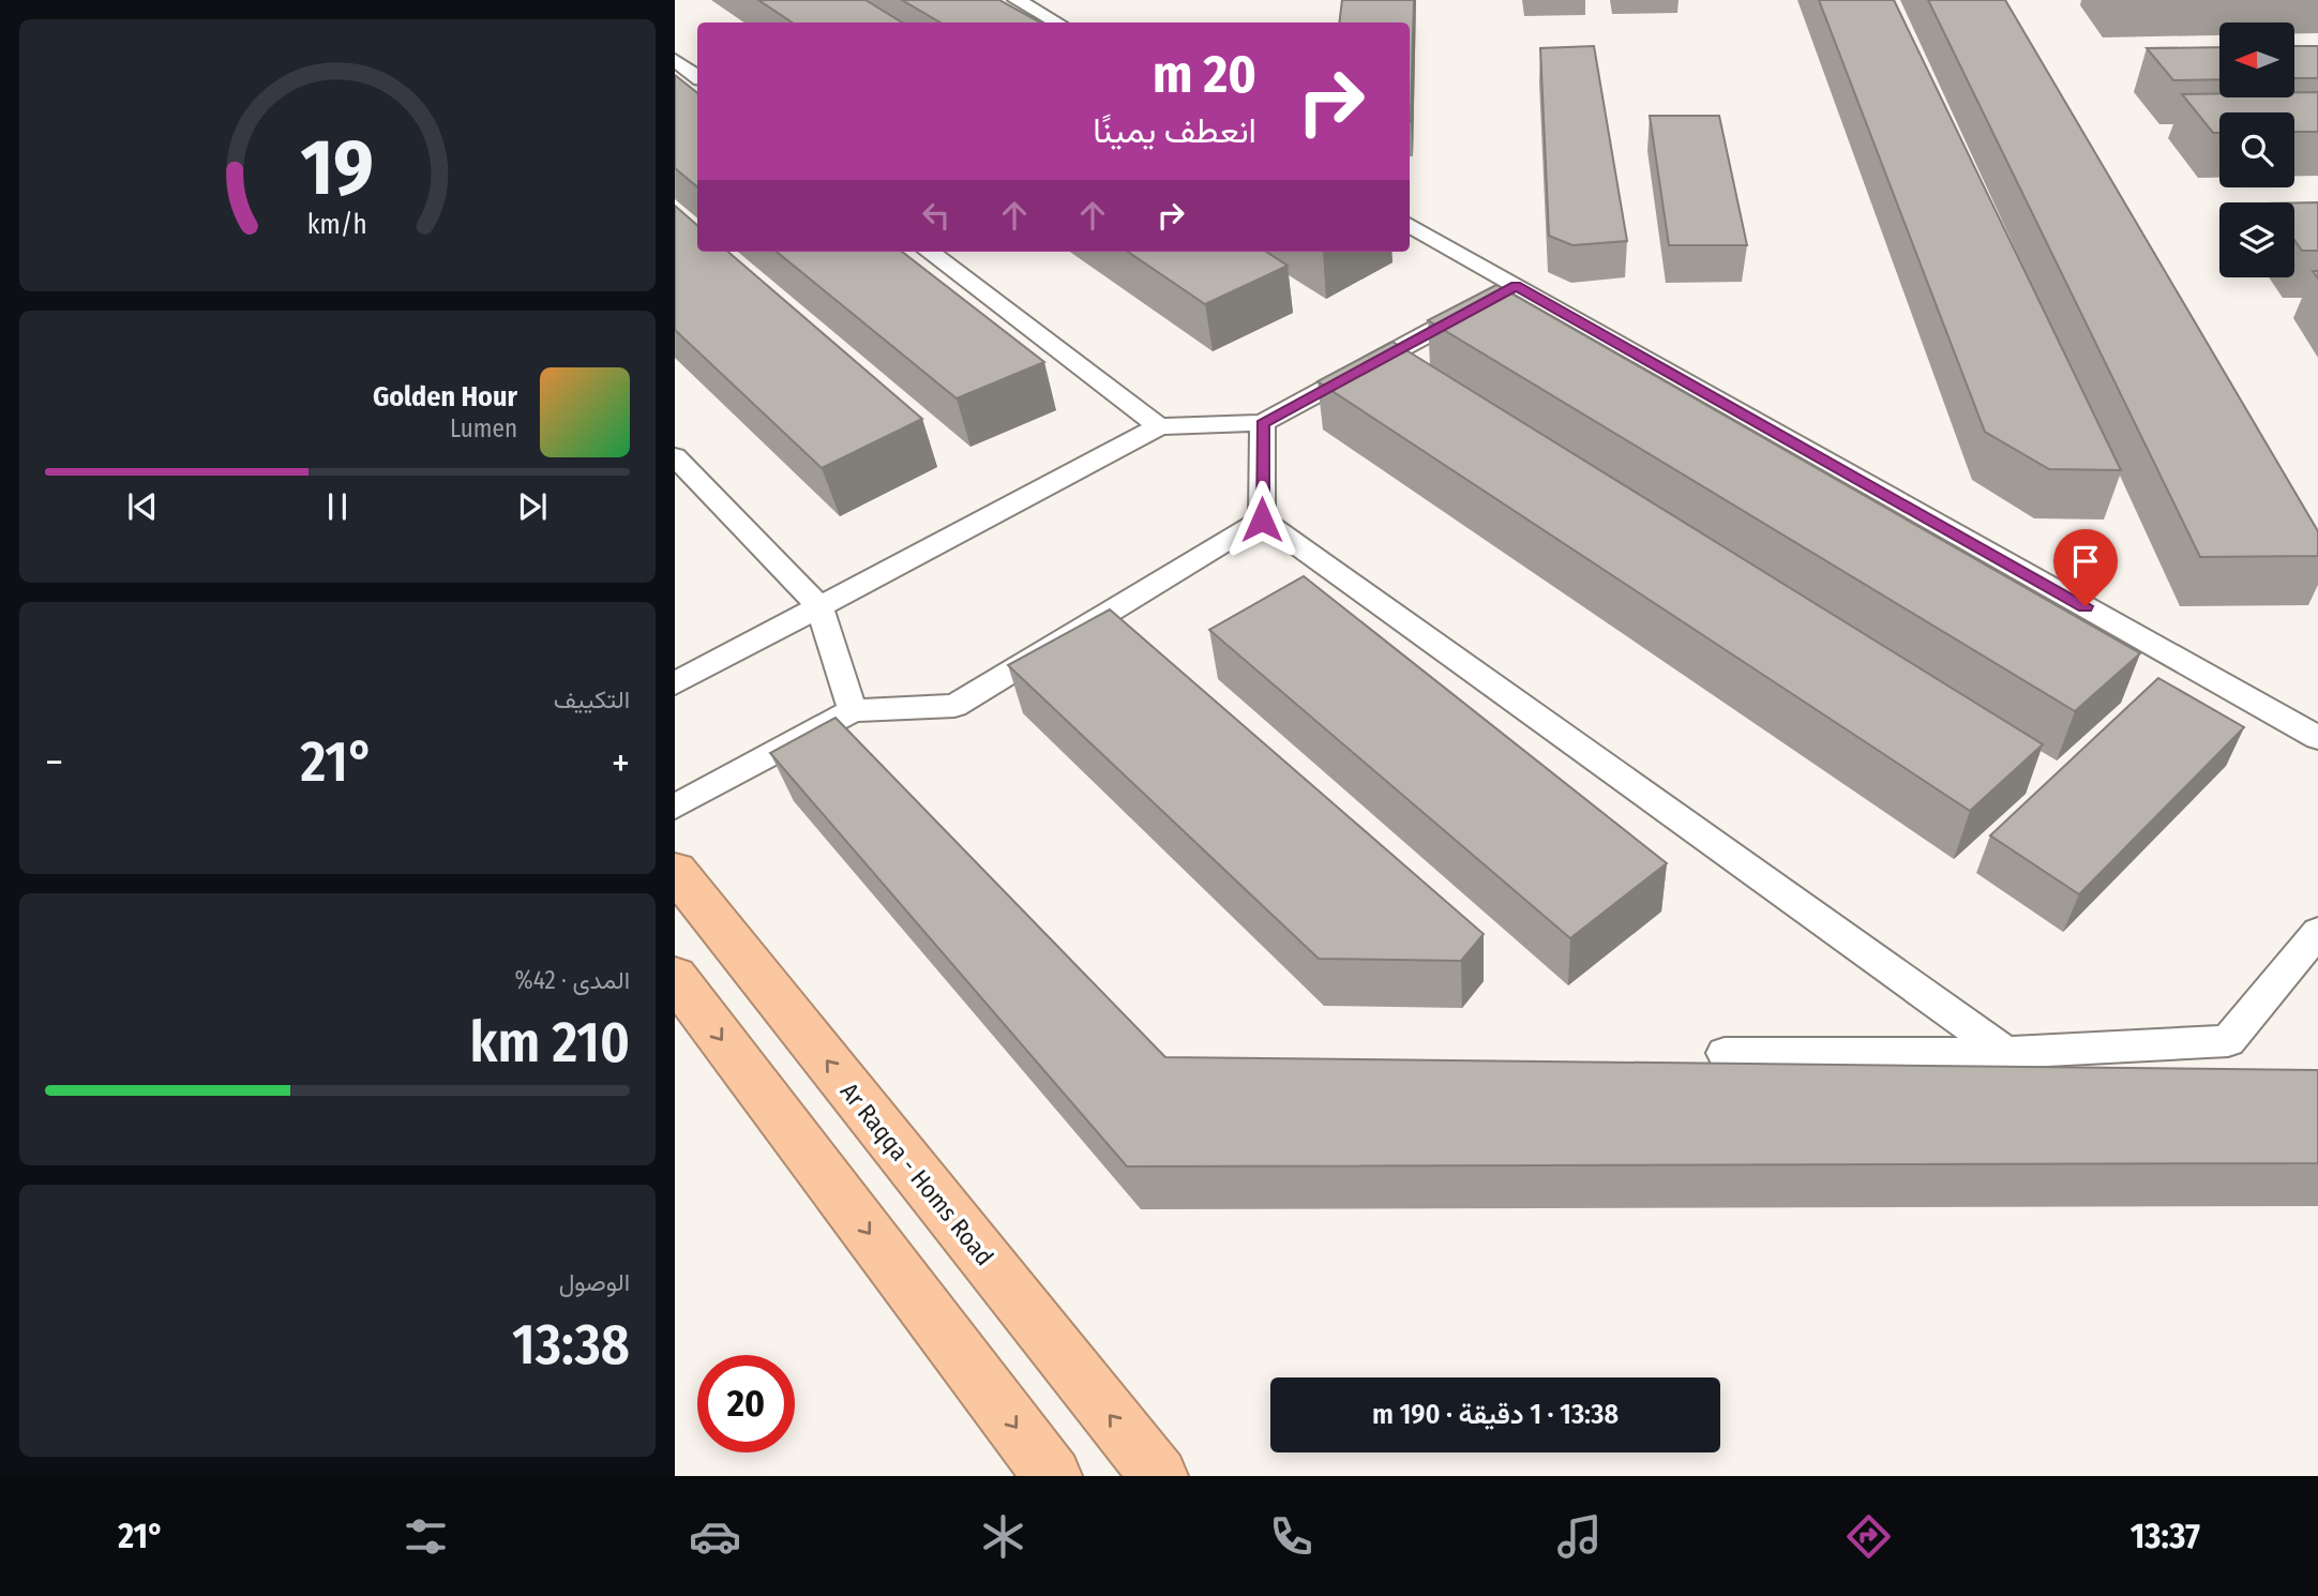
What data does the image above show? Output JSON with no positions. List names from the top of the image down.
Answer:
{
  "streets": {
    "highway": ["Ar Raqqa - Homs Road"]
  },
  "north": "left",
  "page": {
    "turn": ["20 m", "انعطف يمينًا"],
    "song": ["Golden Hour", "Lumen"],
    "tile": [
      "التكييف",
      ["المدى · 42%", "210 km"],
      ["الوصول", "13:38"]
    ],
    "heat": ["−", "21°", "+"],
    "limit": "20",
    "trip": "13:38 · 1 دقيقة · 190 m",
    "tabs": ["13:37", "21°"],
    "gauge": ["19", "km/h"]
  }
}
